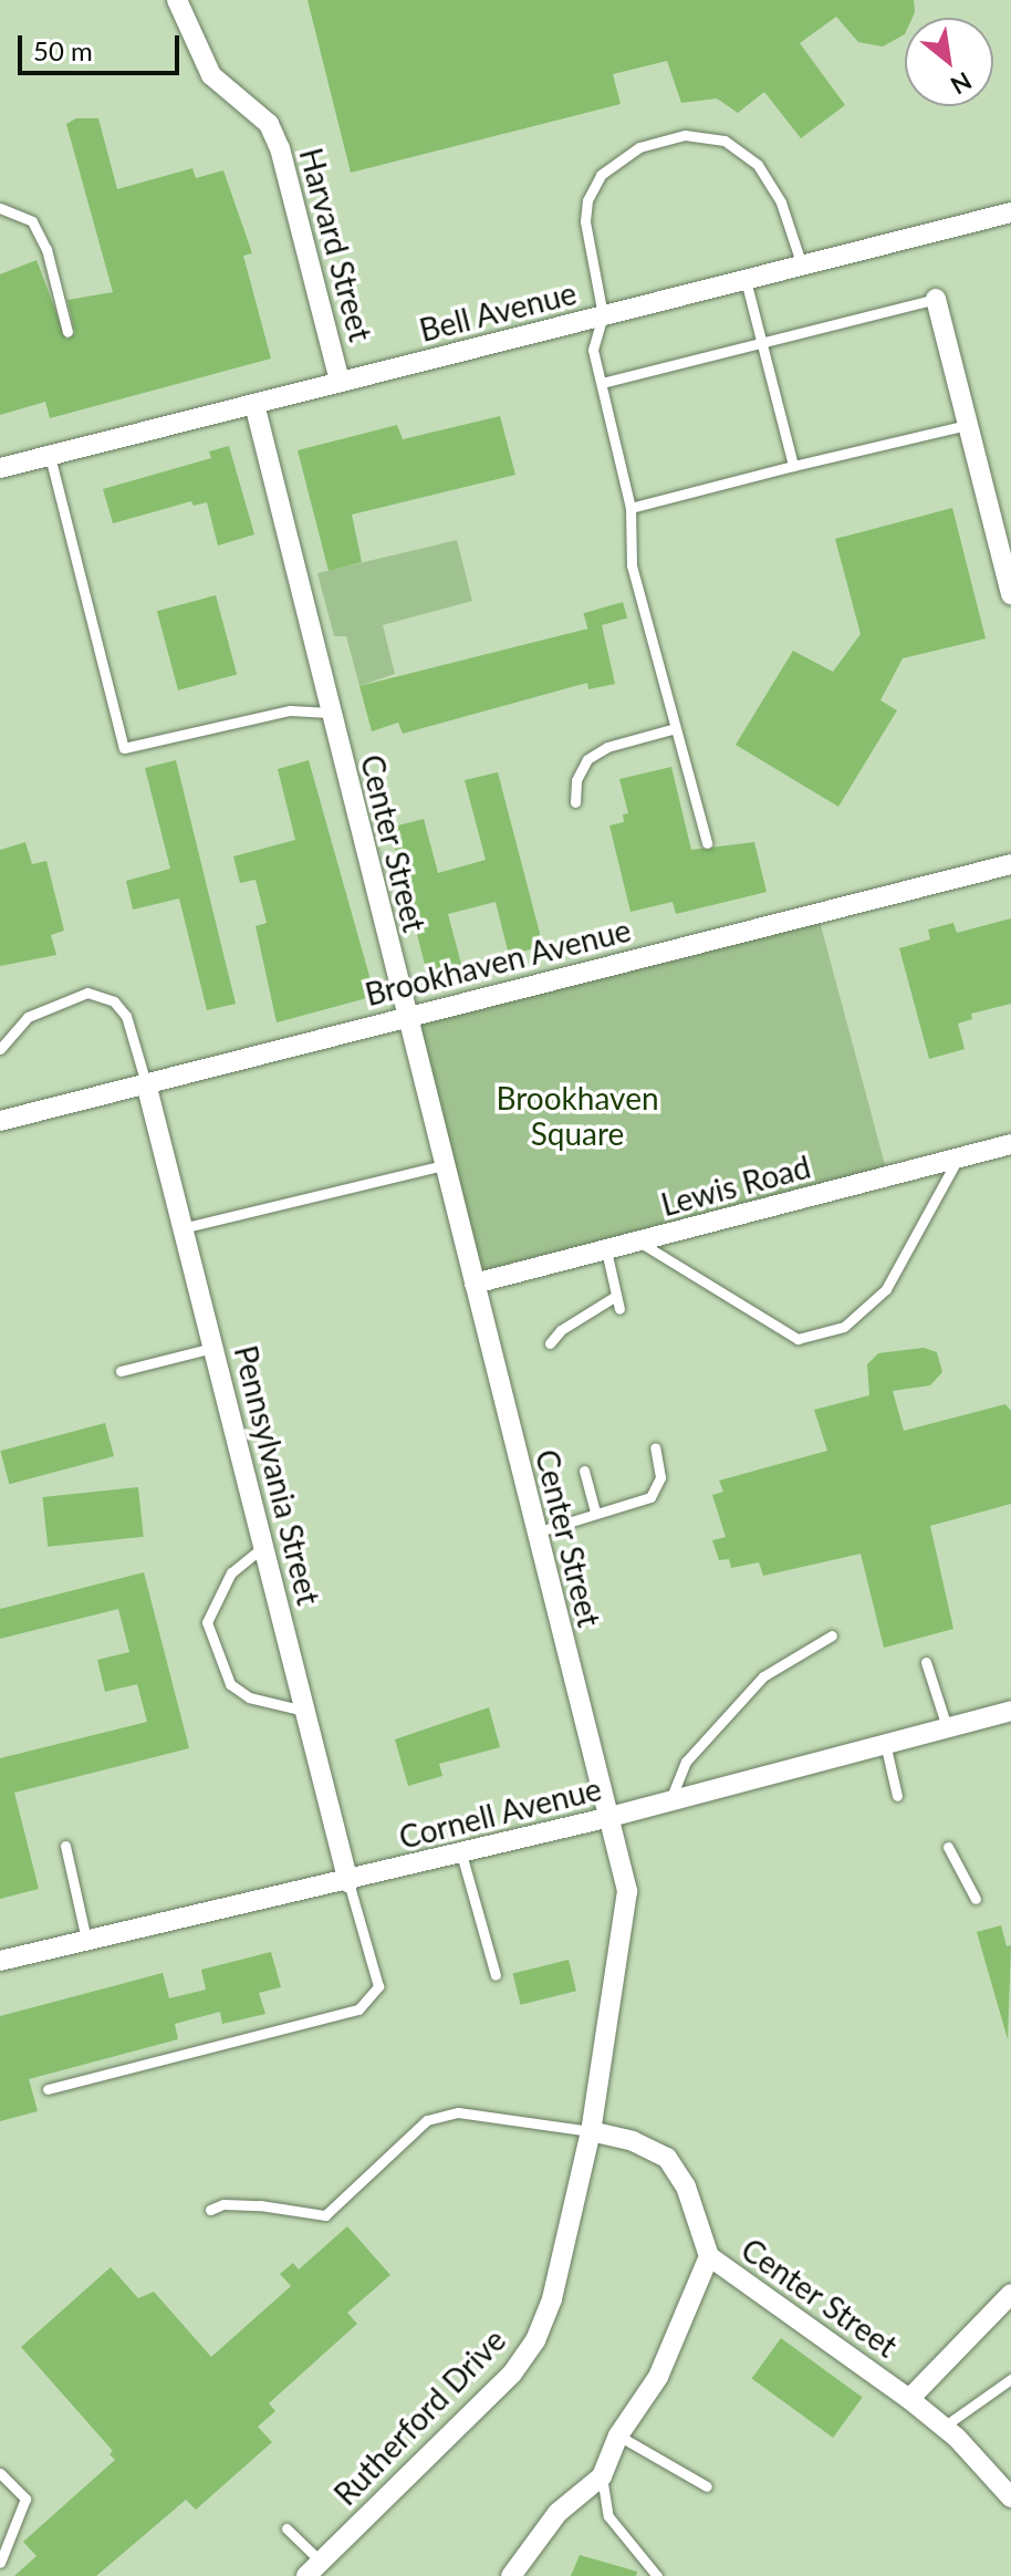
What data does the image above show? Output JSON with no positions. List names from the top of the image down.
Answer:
{
  "streets": {
    "street": [
      "Harvard Street",
      "Bell Avenue",
      "Center Street",
      "Brookhaven Avenue",
      "Lewis Road",
      "Pennsylvania Street",
      "Cornell Avenue",
      "Rutherford Drive"
    ]
  },
  "crossings": [
    ["Harvard Street", "Bell Avenue"],
    ["Bell Avenue", "Center Street"],
    ["Center Street", "Brookhaven Avenue"],
    ["Center Street", "Lewis Road"],
    ["Center Street", "Cornell Avenue"],
    ["Center Street", "Rutherford Drive"],
    ["Brookhaven Avenue", "Pennsylvania Street"],
    ["Pennsylvania Street", "Cornell Avenue"]
  ],
  "parks": ["Brookhaven Square"],
  "scale_bar": "50 m",
  "north": "bottom right"
}
